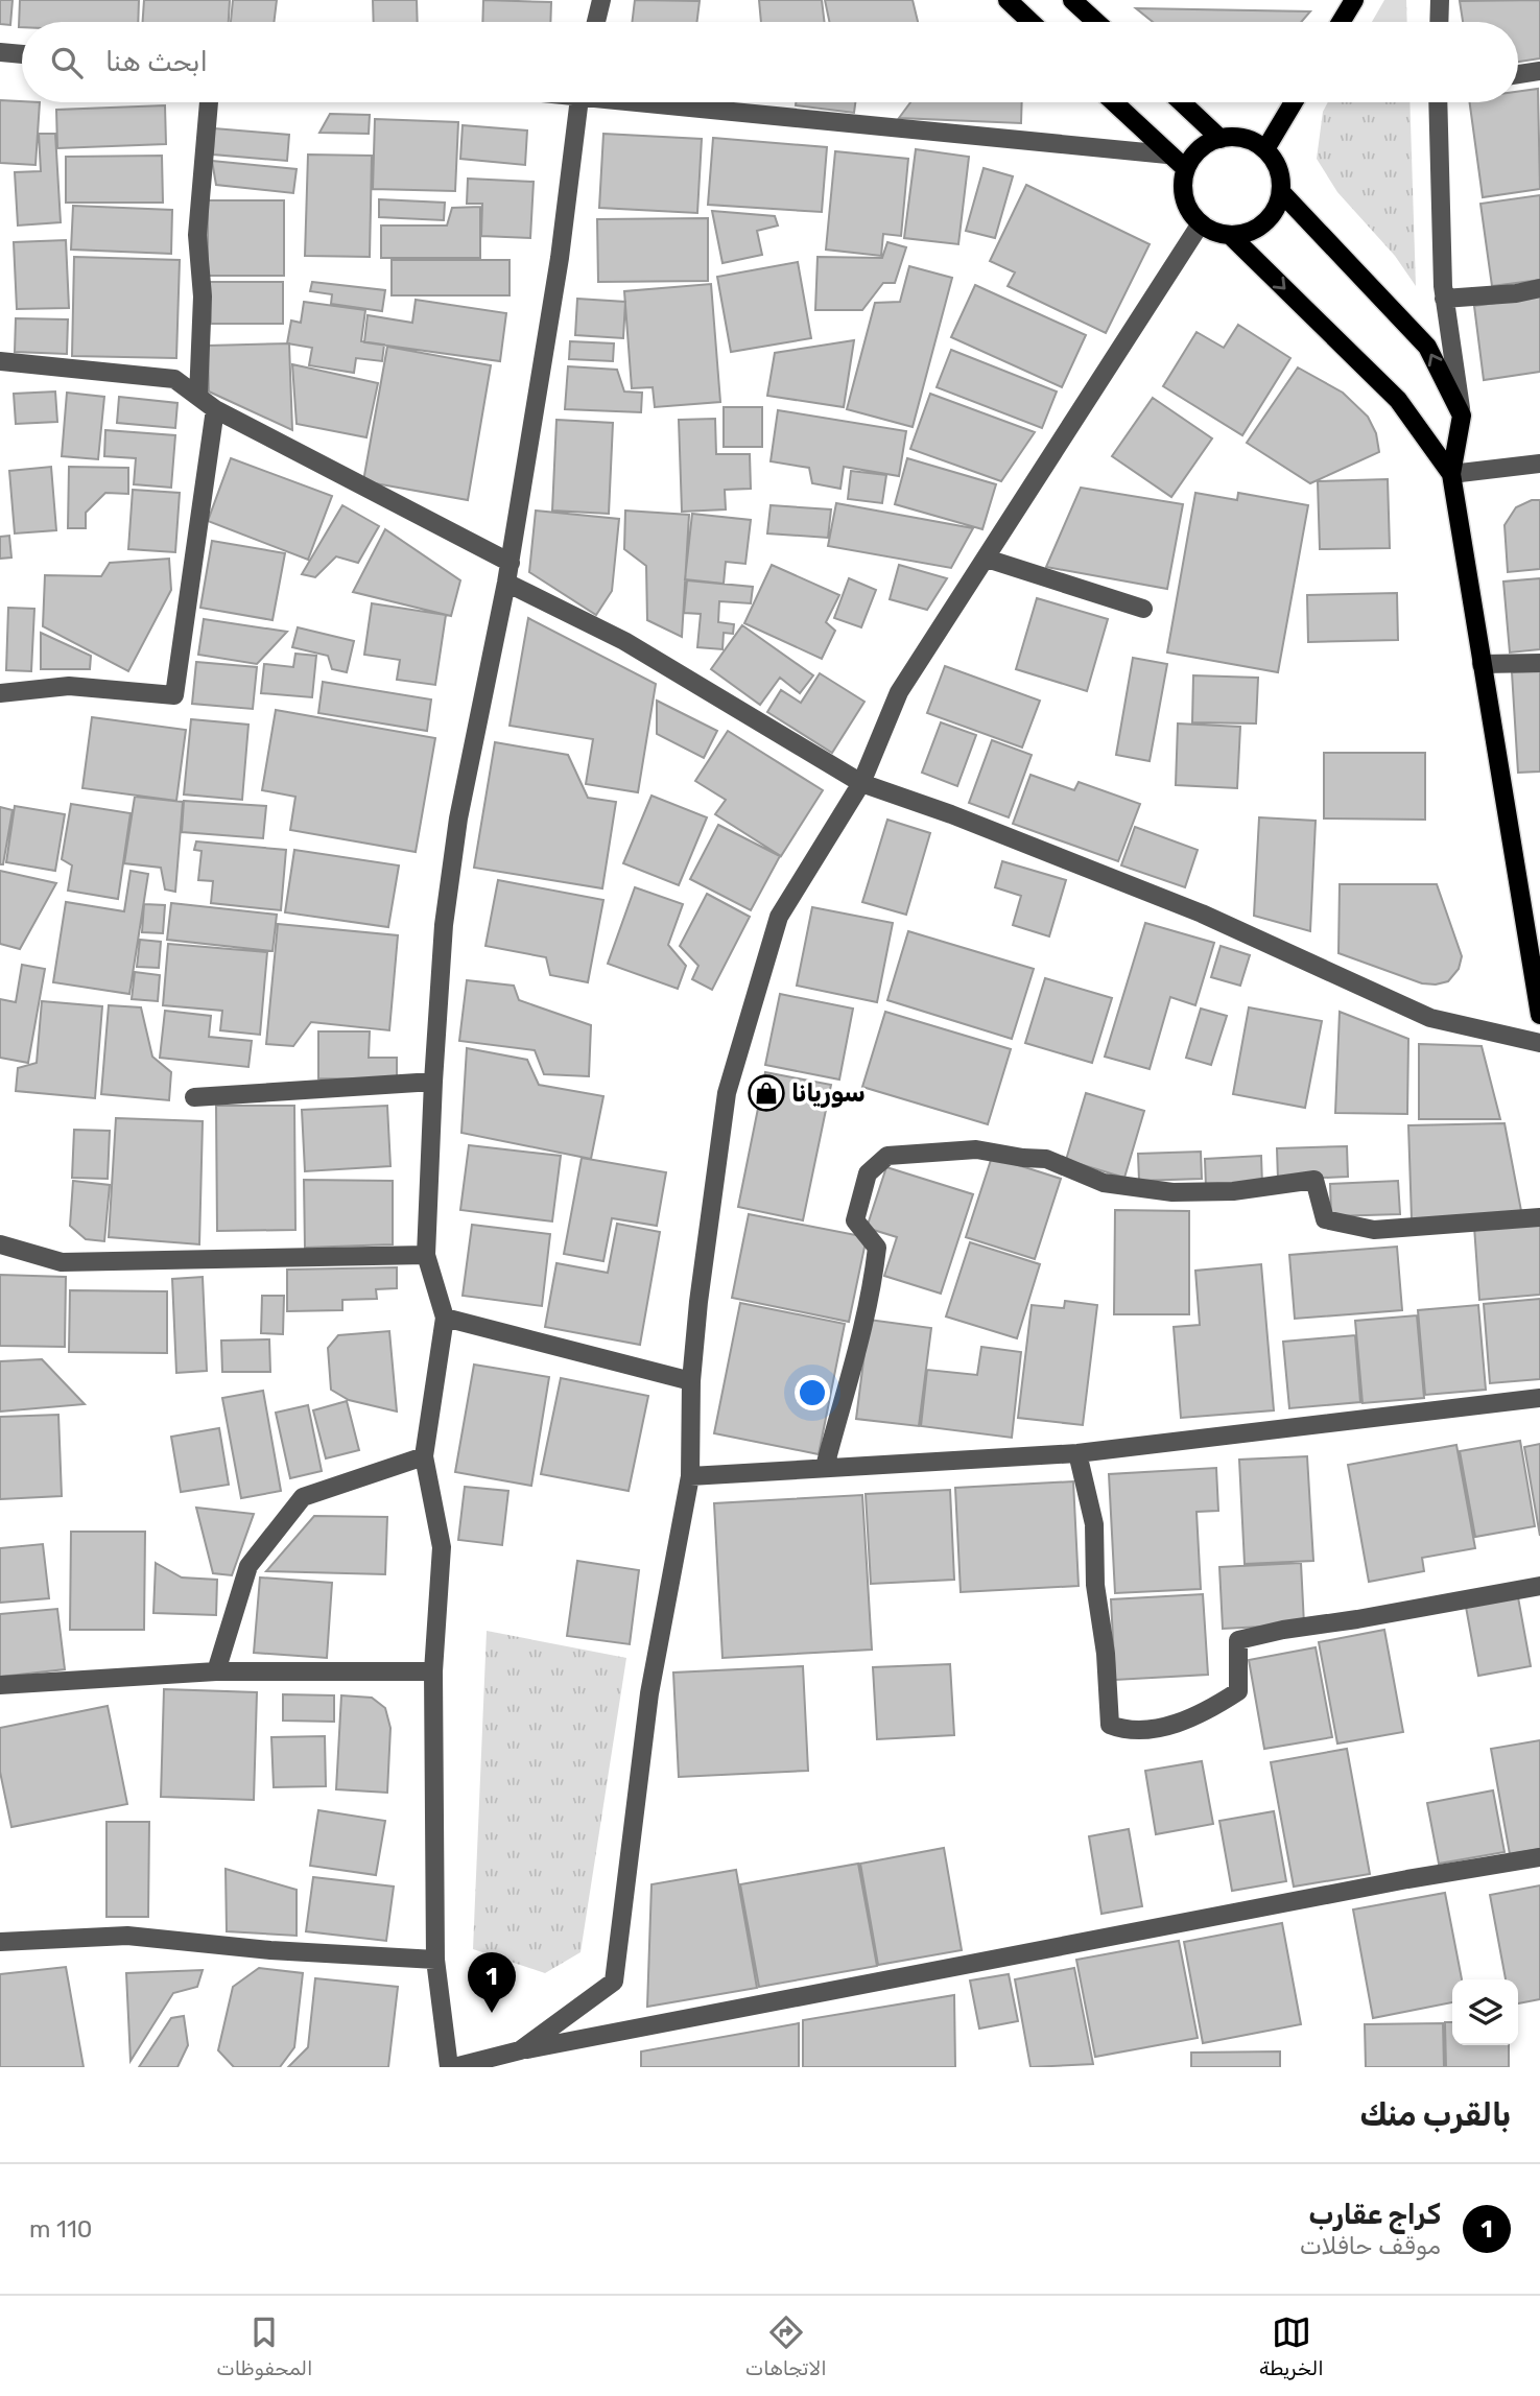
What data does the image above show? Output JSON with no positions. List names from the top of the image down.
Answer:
{
  "places": {
    "shop": ["سوريانا"]
  },
  "page": {
    "search": "ابحث هنا",
    "pins": "1",
    "heading": "بالقرب منك",
    "list": [
      {
        "mark": "1",
        "name": "كراج عقارب",
        "note": "موقف حافلات",
        "value": "110 m"
      }
    ],
    "nav": ["الخريطة", "الاتجاهات", "المحفوظات"]
  }
}
